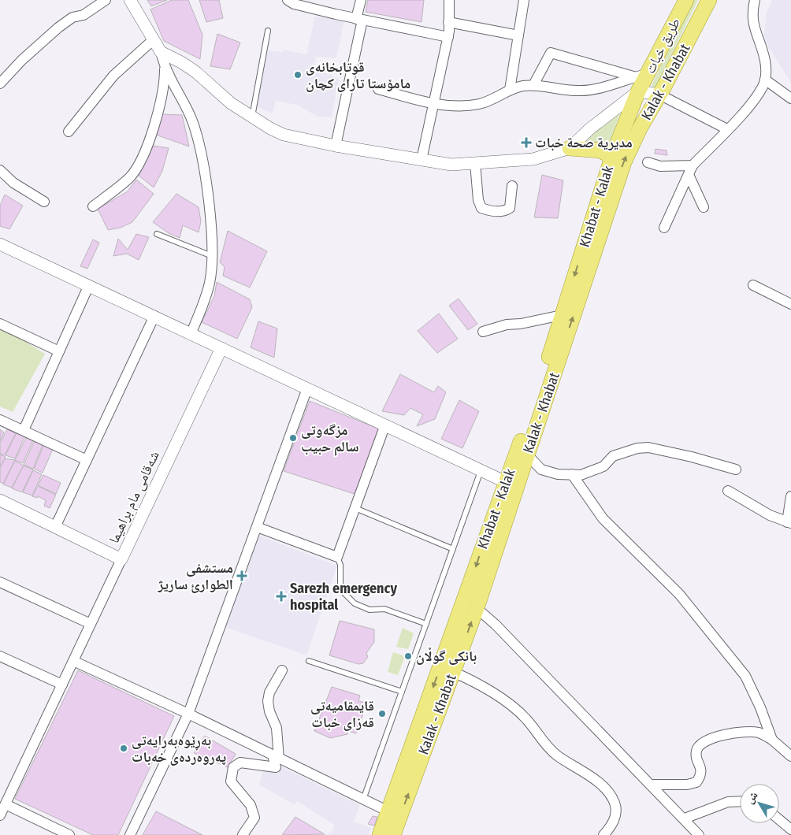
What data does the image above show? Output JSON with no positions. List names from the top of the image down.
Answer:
{
  "streets": {
    "main road": ["طريق خبات", "Kalak - Khabat", "Khabat - Kalak"],
    "street": ["شەقامی مام براهیما"]
  },
  "crossings": [
    ["طريق خبات", "Khabat - Kalak"],
    ["Kalak - Khabat", "Khabat - Kalak"]
  ],
  "one_way": ["Kalak - Khabat", "Khabat - Kalak"],
  "places": {
    "other": [
      "قوتابخانەی مامۆستا تارای کچان",
      "مزگەوتی سالم حبیب",
      "بانکی گوڵان",
      "قایمقامیەتى قەزای خبات",
      "بەڕێوەبەرایەتی پەروەردەی خەبات"
    ],
    "health": ["مديرية صحة خبات", "مستشفى الطوارئ ساريژ", "Sarezh emergency hospital"]
  },
  "north": "top left"
}
